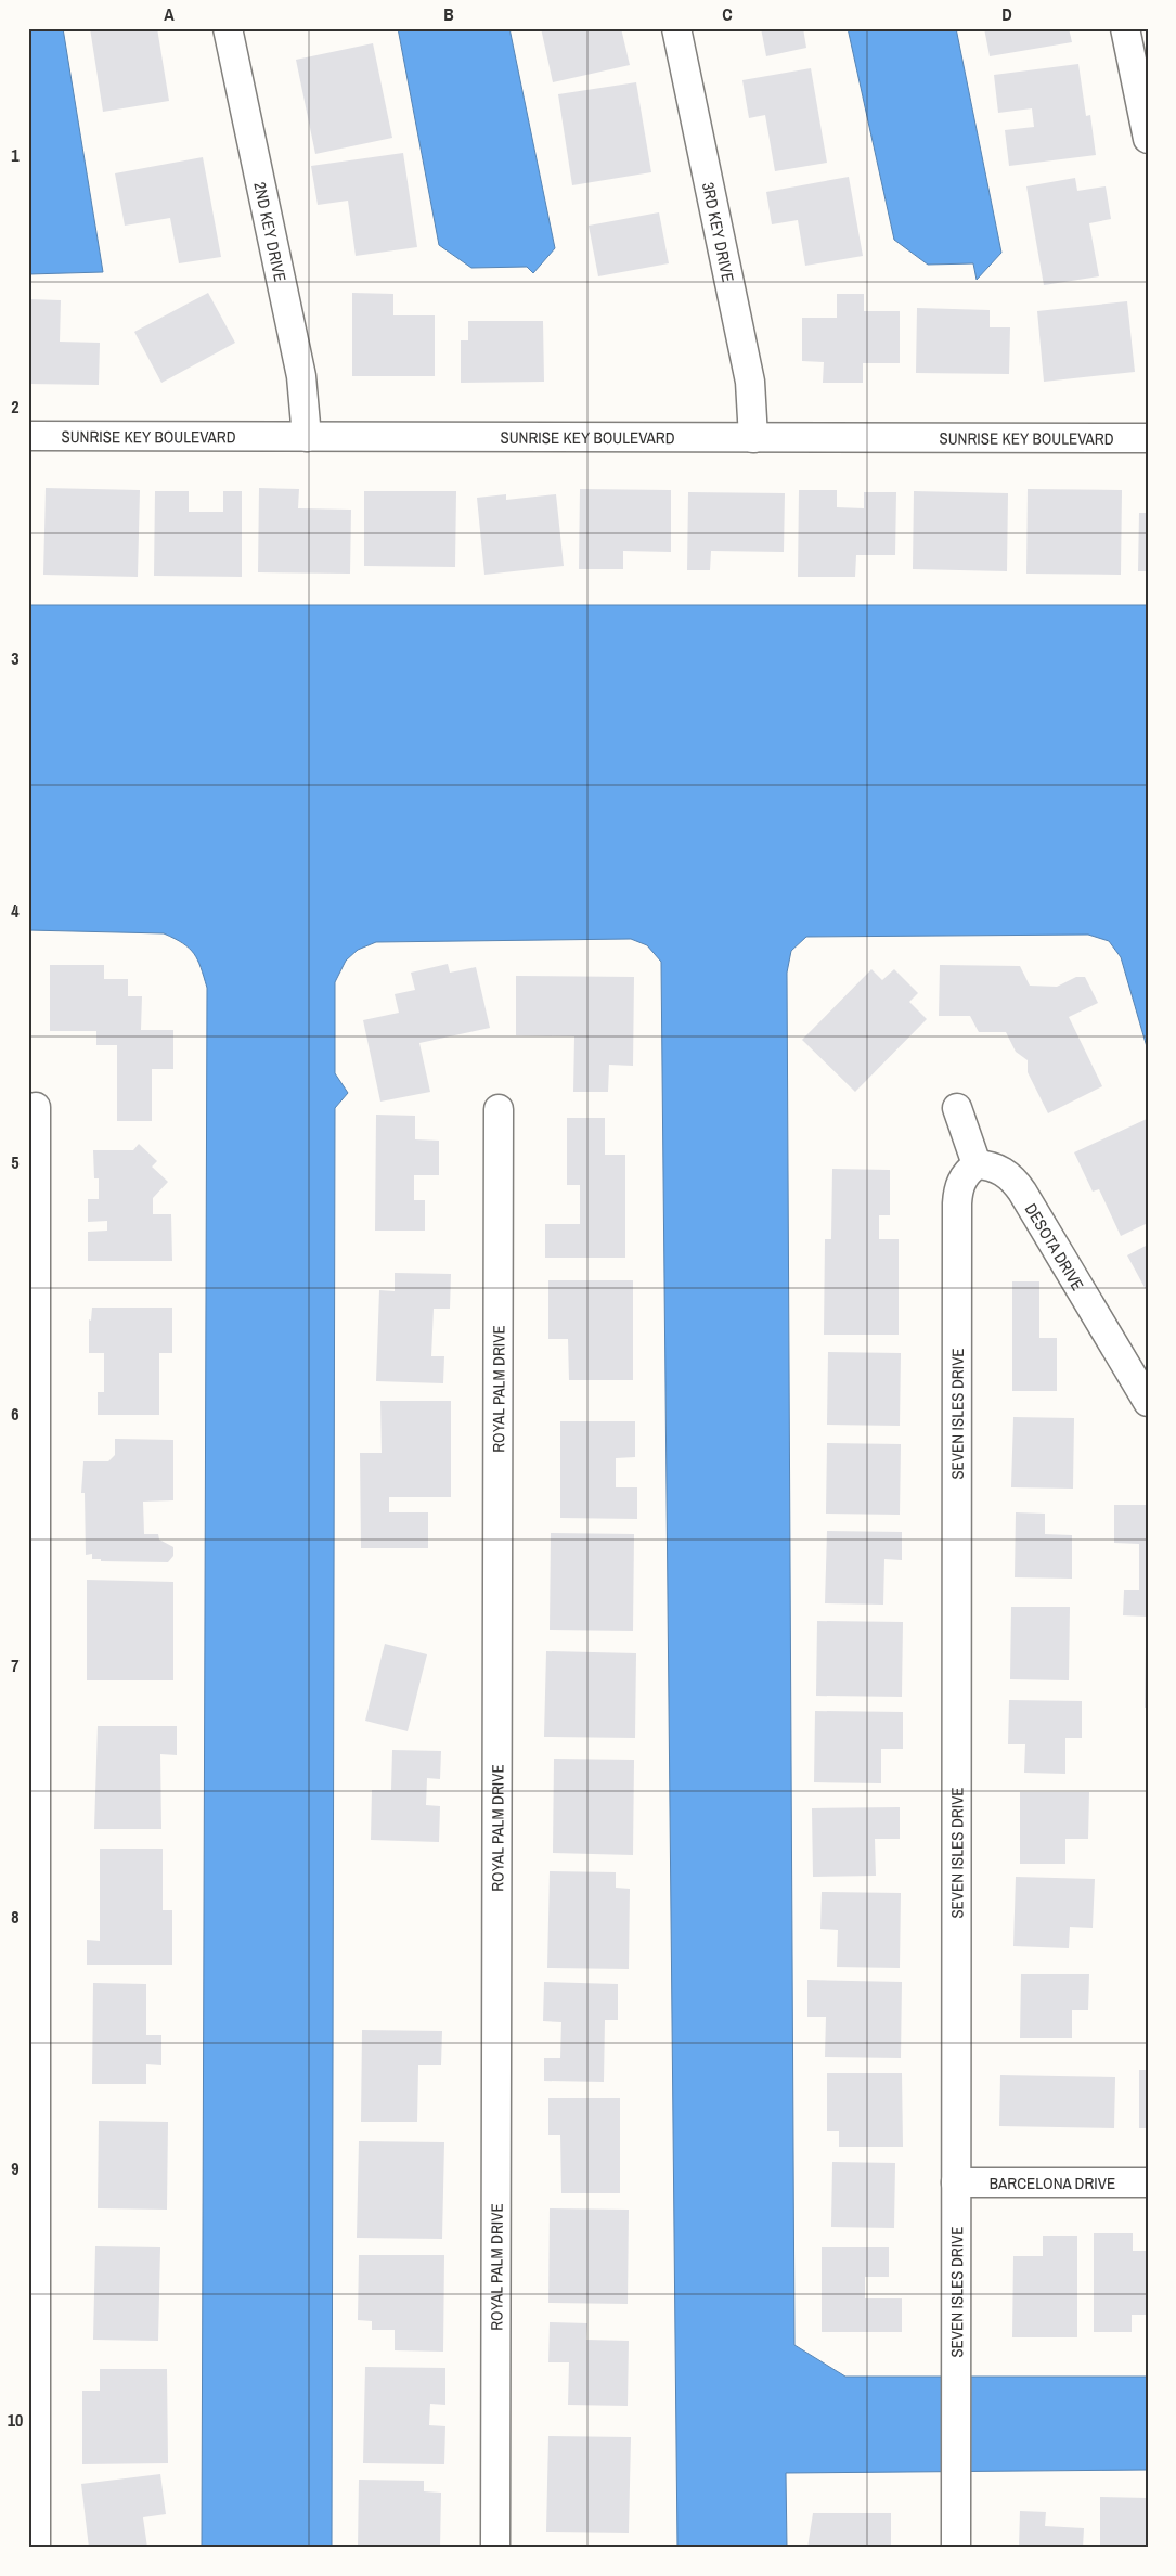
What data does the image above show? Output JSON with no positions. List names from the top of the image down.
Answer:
{
  "streets": {
    "street": [
      "2ND KEY DRIVE",
      "3RD KEY DRIVE",
      "SUNRISE KEY BOULEVARD",
      "DESOTA DRIVE",
      "ROYAL PALM DRIVE",
      "SEVEN ISLES DRIVE",
      "BARCELONA DRIVE"
    ]
  },
  "crossings": [
    ["2ND KEY DRIVE", "SUNRISE KEY BOULEVARD"],
    ["3RD KEY DRIVE", "SUNRISE KEY BOULEVARD"],
    ["DESOTA DRIVE", "SEVEN ISLES DRIVE"],
    ["SEVEN ISLES DRIVE", "BARCELONA DRIVE"]
  ],
  "grid": {
    "columns": [
      "A",
      "B",
      "C",
      "D"
    ],
    "rows": [
      "1",
      "2",
      "3",
      "4",
      "5",
      "6",
      "7",
      "8",
      "9",
      "10"
    ]
  }
}
